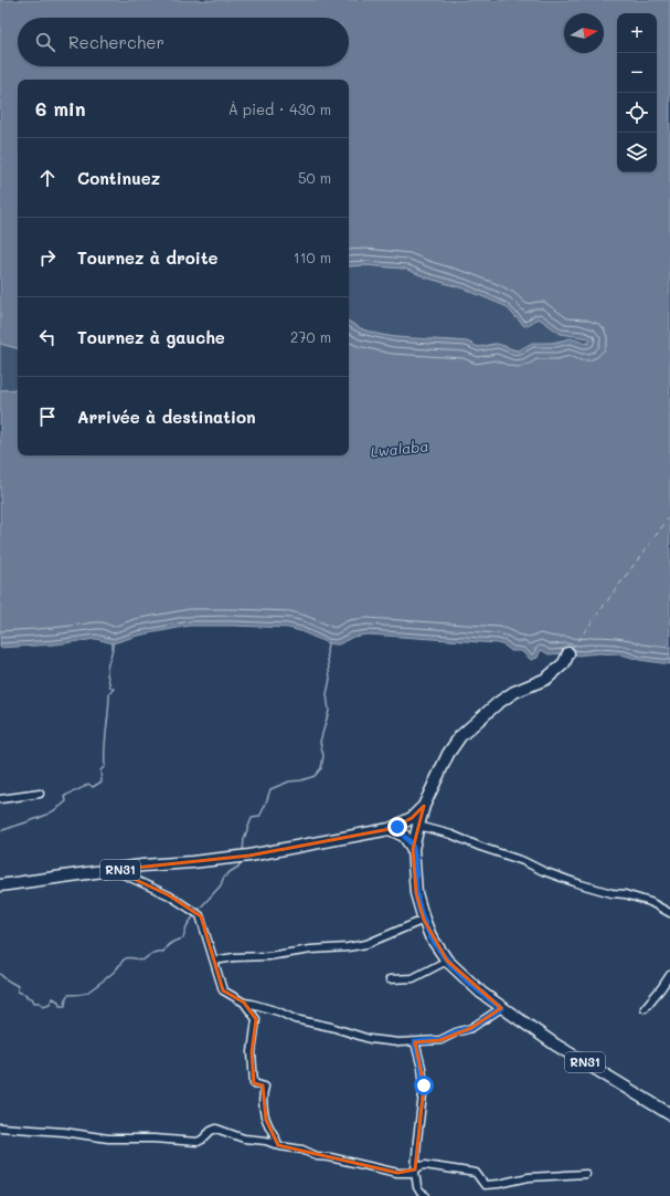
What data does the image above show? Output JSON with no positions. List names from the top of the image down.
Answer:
{
  "streets": {
    "main road": ["RN31"]
  },
  "water": ["Lwalaba"],
  "north": "right",
  "page": {
    "map_buttons": ["+", "−"],
    "search": "Rechercher",
    "heading": ["6 min", "À pied · 430 m"],
    "list": [
      ["Continuez", "50 m"],
      ["Tournez à droite", "110 m"],
      ["Tournez à gauche", "270 m"],
      "Arrivée à destination"
    ]
  }
}
